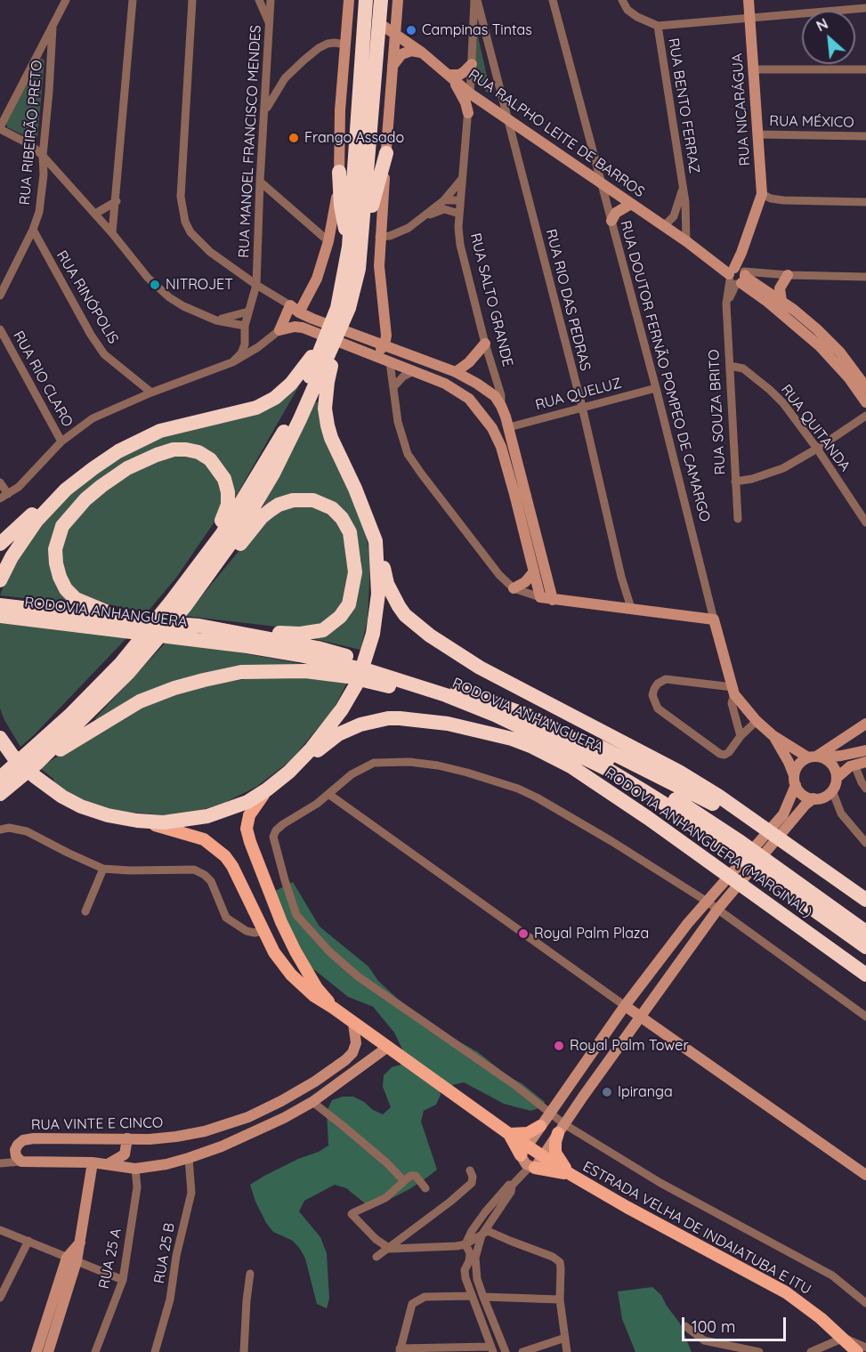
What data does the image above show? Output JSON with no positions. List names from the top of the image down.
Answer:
{
  "streets": {
    "highway": ["RODOVIA ANHANGUERA", "RODOVIA ANHANGUERA (MARGINAL)"],
    "main road": ["ESTRADA VELHA DE INDAIATUBA E ITU"],
    "street": [
      "RUA BENTO FERRAZ",
      "RUA NICARÁGUA",
      "RUA MÉXICO",
      "RUA RIBEIRÃO PRETO",
      "RUA RALPHO LEITE DE BARROS",
      "RUA MANOEL FRANCISCO MENDES",
      "RUA RINÓPOLIS",
      "RUA SALTO GRANDE",
      "RUA RIO DAS PEDRAS",
      "RUA DOUTOR FERNÃO POMPEO DE CAMARGO",
      "RUA RIO CLARO",
      "RUA QUELUZ",
      "RUA SOUZA BRITO",
      "RUA QUITANDA",
      "RUA VINTE E CINCO",
      "RUA 25 B",
      "RUA 25 A"
    ]
  },
  "crossings": [
    ["RUA BENTO FERRAZ", "RUA RALPHO LEITE DE BARROS"],
    ["RUA NICARÁGUA", "RUA MÉXICO"],
    ["RUA NICARÁGUA", "RUA SOUZA BRITO"],
    ["RUA RIBEIRÃO PRETO", "RUA RINÓPOLIS"],
    ["RUA RALPHO LEITE DE BARROS", "RUA SALTO GRANDE"],
    ["RUA RALPHO LEITE DE BARROS", "RUA RIO DAS PEDRAS"],
    ["RUA RALPHO LEITE DE BARROS", "RUA DOUTOR FERNÃO POMPEO DE CAMARGO"],
    ["RUA RALPHO LEITE DE BARROS", "RUA SOUZA BRITO"],
    ["RUA SALTO GRANDE", "RUA RIO DAS PEDRAS"],
    ["RUA SALTO GRANDE", "RUA QUELUZ"],
    ["RUA RIO DAS PEDRAS", "RUA QUELUZ"],
    ["RUA DOUTOR FERNÃO POMPEO DE CAMARGO", "RUA QUELUZ"],
    ["RUA SOUZA BRITO", "RUA QUITANDA"]
  ],
  "places": [
    "Campinas Tintas",
    "Frango Assado",
    "NITROJET",
    "Royal Palm Plaza",
    "Royal Palm Tower",
    "Ipiranga"
  ],
  "scale_bar": "100 m",
  "north": "top left"
}
